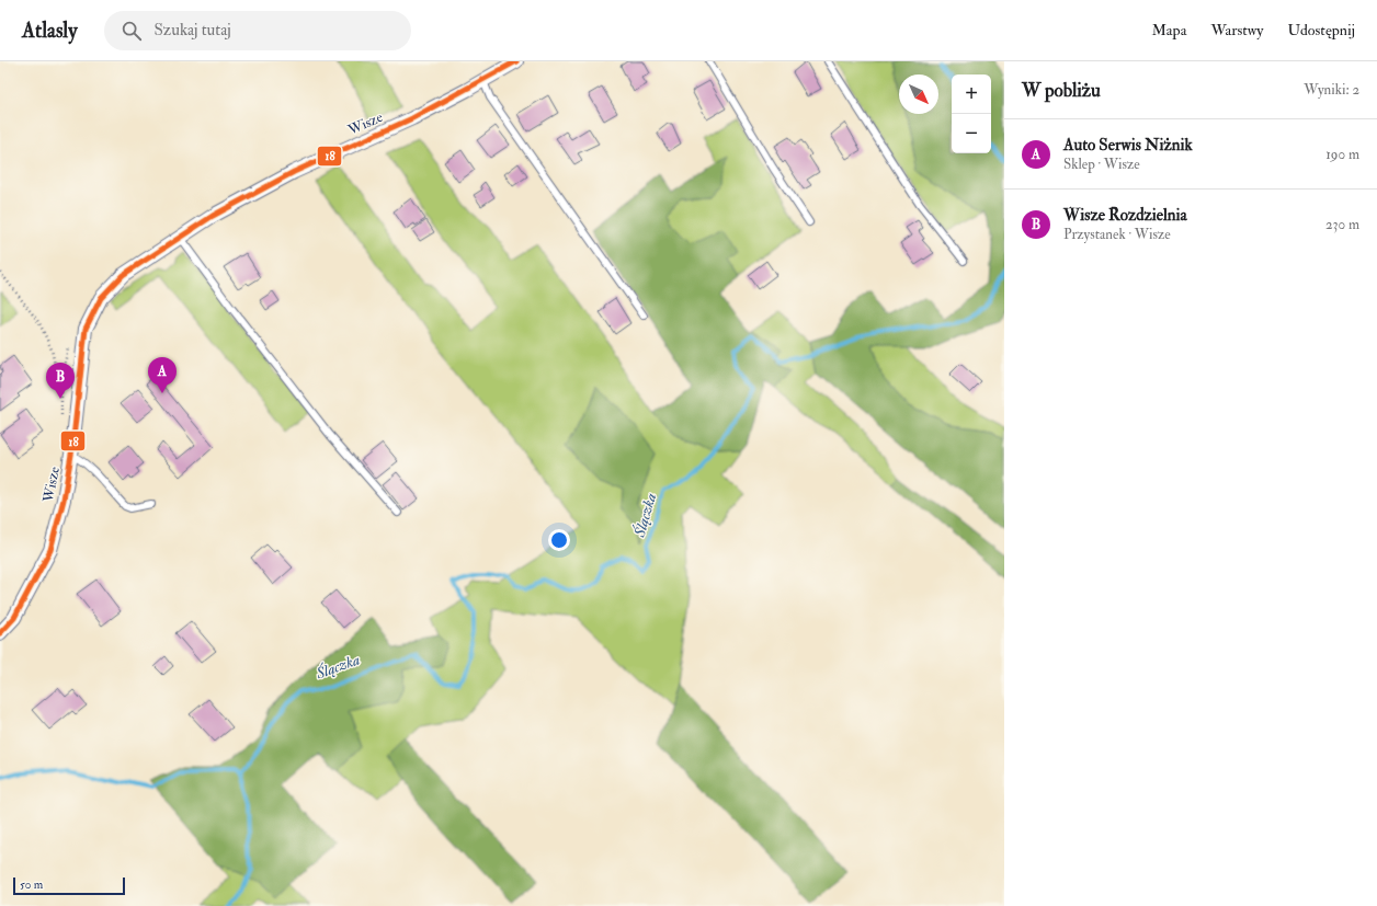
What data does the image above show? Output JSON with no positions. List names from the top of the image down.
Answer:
{
  "streets": {
    "street": ["Wisze"]
  },
  "water": ["Ślączka"],
  "lines": ["transit line 18"],
  "scale_bar": "50 m",
  "north": "bottom right",
  "page": {
    "header": "Atlasly",
    "search": "Szukaj tutaj",
    "nav": ["Mapa", "Warstwy", "Udostępnij"],
    "heading": ["W pobliżu", "Wyniki: 2"],
    "map_buttons": ["+", "−"],
    "list": [
      {
        "mark": "A",
        "name": "Auto Serwis Niżnik",
        "note": "Sklep · Wisze",
        "value": "190 m"
      },
      {
        "mark": "B",
        "name": "Wisze Rozdzielnia",
        "note": "Przystanek · Wisze",
        "value": "230 m"
      }
    ],
    "pins": ["A", "B"],
    "scale": "50 m"
  }
}
